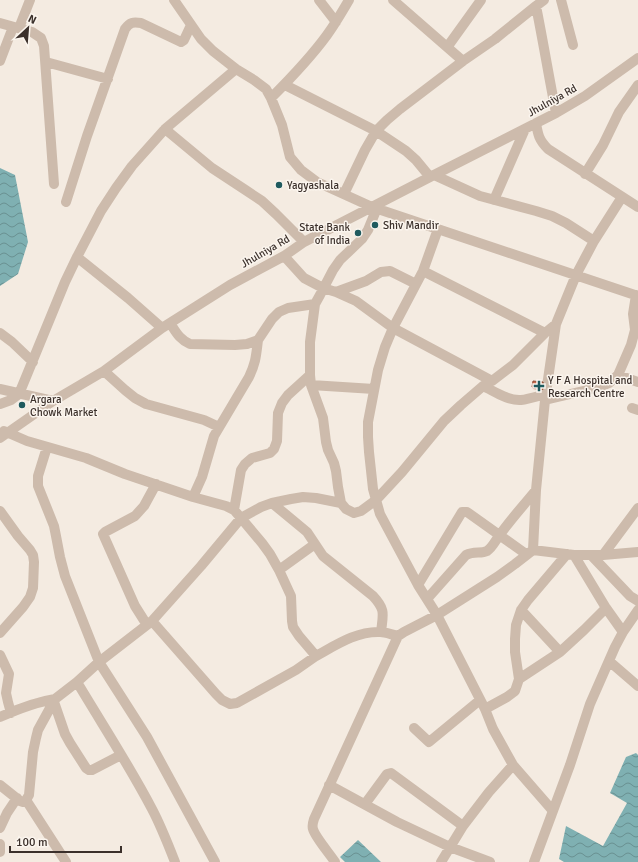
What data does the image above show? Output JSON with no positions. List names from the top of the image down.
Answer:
{
  "streets": {
    "street": ["Jhulniya Rd"]
  },
  "places": {
    "other": [
      "Yagyashala",
      "Shiv Mandir",
      "State Bank of India",
      "Argara Chowk Market"
    ],
    "health": ["Y F A Hospital and Research Centre"]
  },
  "scale_bar": "100 m",
  "north": "top right"
}
